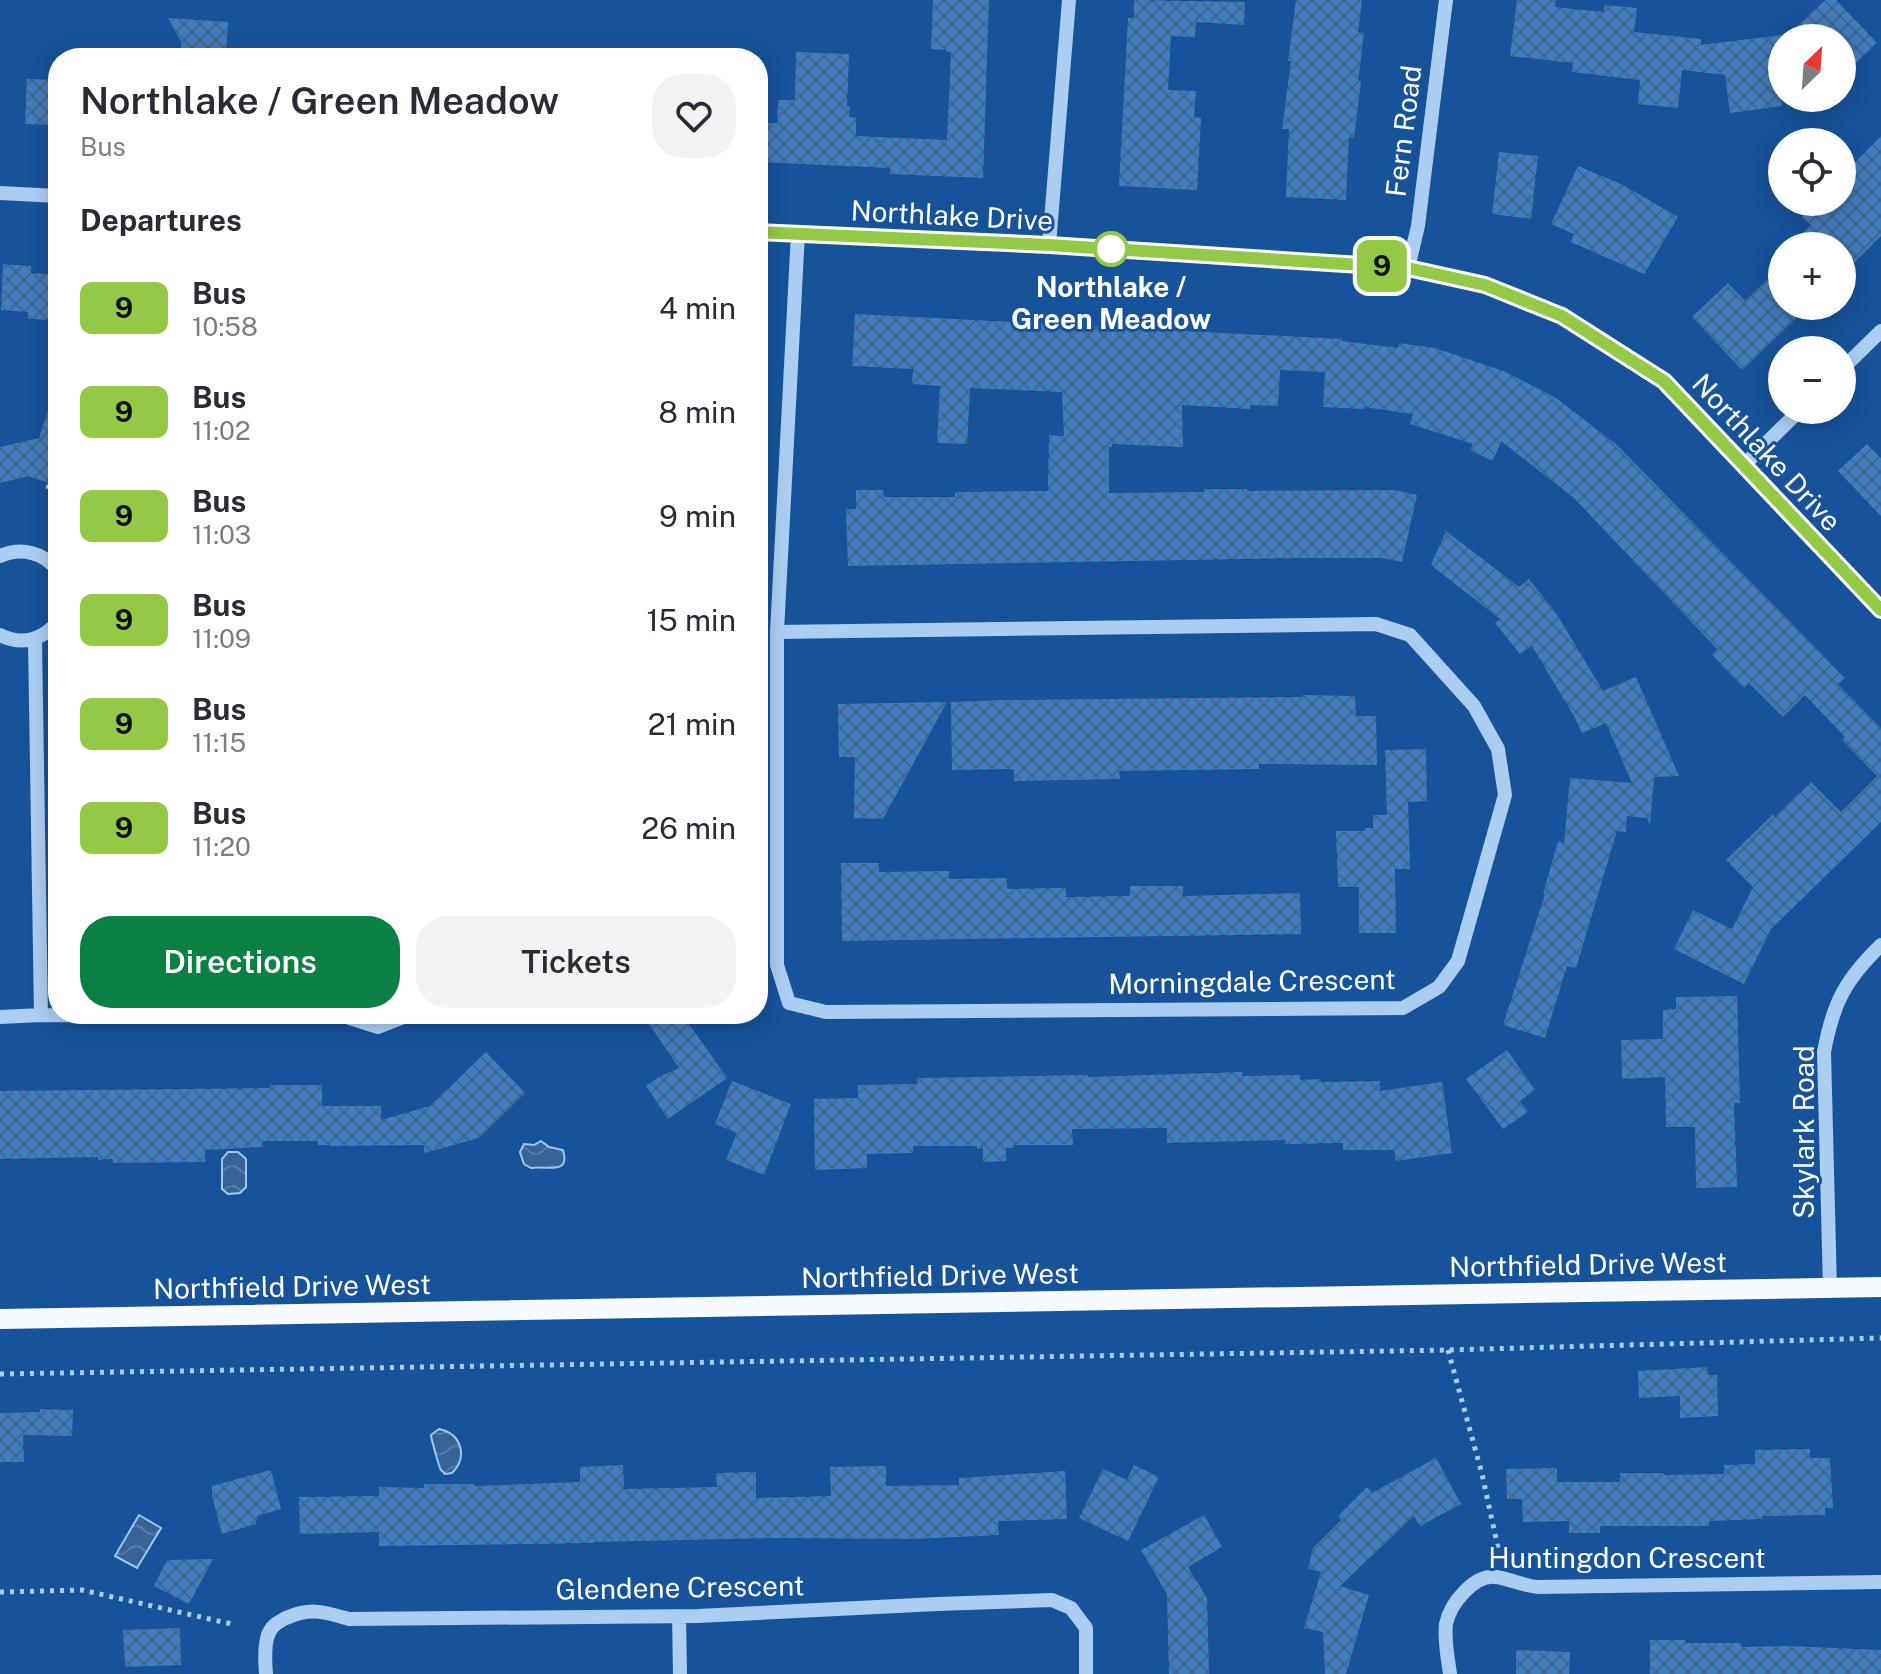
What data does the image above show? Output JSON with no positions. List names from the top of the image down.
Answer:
{
  "streets": {
    "main road": ["Northfield Drive West"],
    "street": [
      "Fern Road",
      "Northlake Drive",
      "Morningdale Crescent",
      "Skylark Road",
      "Huntingdon Crescent",
      "Glendene Crescent"
    ]
  },
  "crossings": [
    ["Fern Road", "Northlake Drive"],
    ["Northlake Drive", "Morningdale Crescent"],
    ["Skylark Road", "Northfield Drive West"]
  ],
  "places": ["Northlake / Green Meadow"],
  "lines": ["bus line 9"],
  "north": "top right",
  "page": {
    "on_map": "9",
    "map_buttons": ["+", "−"],
    "heading": [
      ["Northlake / Green Meadow", "Bus"],
      "Departures"
    ],
    "list": [
      {
        "mark": "9",
        "name": "Bus",
        "note": "10:58",
        "value": "4 min"
      },
      {
        "mark": "9",
        "name": "Bus",
        "note": "11:02",
        "value": "8 min"
      },
      {
        "mark": "9",
        "name": "Bus",
        "note": "11:03",
        "value": "9 min"
      },
      {
        "mark": "9",
        "name": "Bus",
        "note": "11:09",
        "value": "15 min"
      },
      {
        "mark": "9",
        "name": "Bus",
        "note": "11:15",
        "value": "21 min"
      },
      {
        "mark": "9",
        "name": "Bus",
        "note": "11:20",
        "value": "26 min"
      }
    ],
    "buttons": ["Directions", "Tickets"]
  }
}
